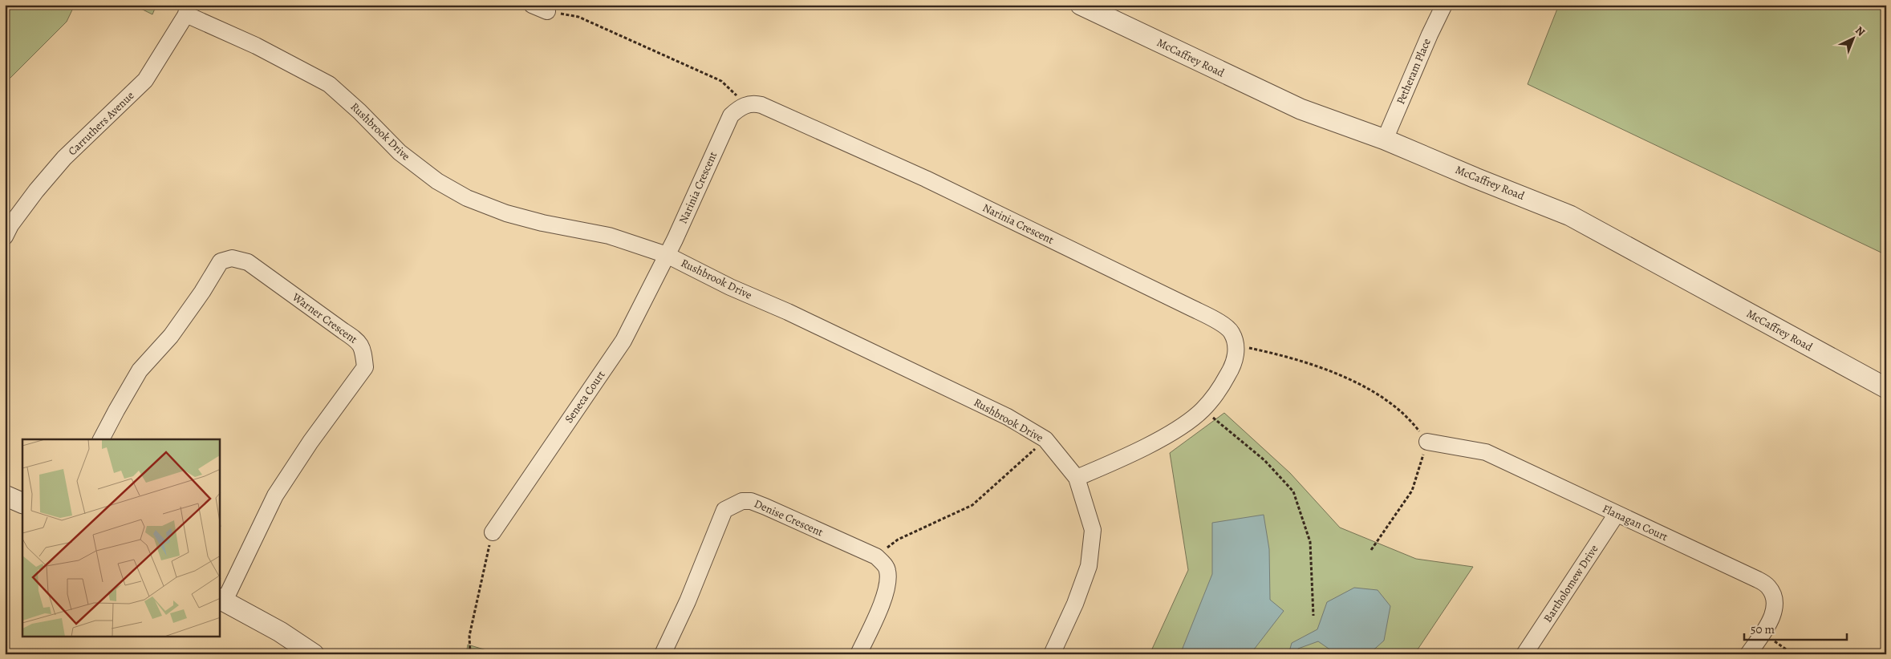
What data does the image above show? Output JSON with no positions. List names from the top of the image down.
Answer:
{
  "streets": {
    "street": [
      "McCaffrey Road",
      "Petheram Place",
      "Carruthers Avenue",
      "Rushbrook Drive",
      "Narinia Crescent",
      "Warner Crescent",
      "Seneca Court",
      "Denise Crescent",
      "Flanagan Court",
      "Bartholomew Drive"
    ]
  },
  "crossings": [
    ["McCaffrey Road", "Petheram Place"],
    ["Carruthers Avenue", "Rushbrook Drive"],
    ["Rushbrook Drive", "Narinia Crescent"],
    ["Rushbrook Drive", "Seneca Court"],
    ["Narinia Crescent", "Seneca Court"],
    ["Flanagan Court", "Bartholomew Drive"]
  ],
  "scale_bar": "50 m",
  "north": "top right"
}
